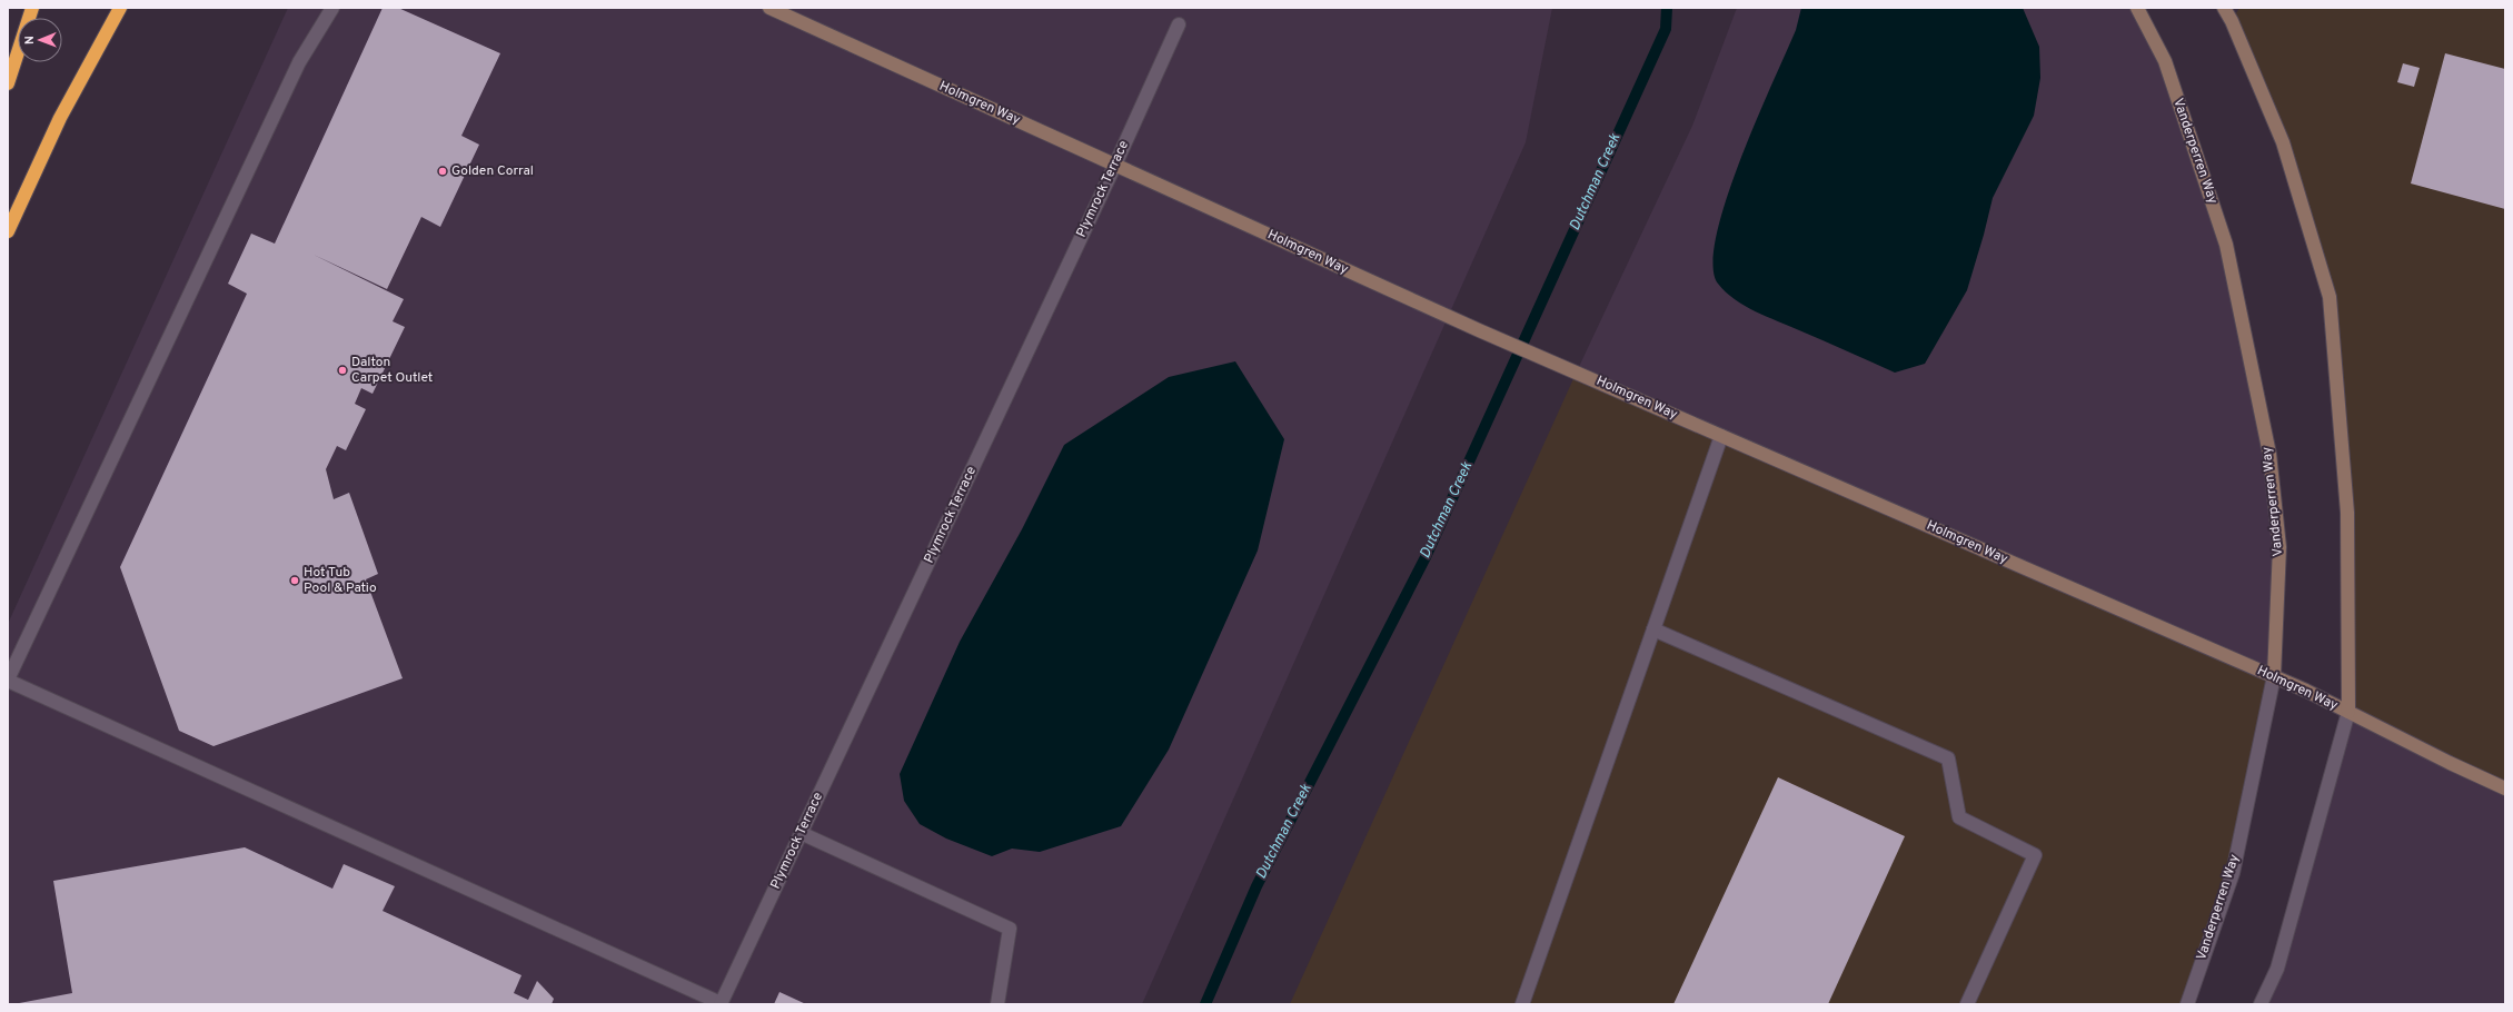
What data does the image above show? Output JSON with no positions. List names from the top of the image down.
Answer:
{
  "streets": {
    "street": ["Holmgren Way", "Vanderperren Way", "Plymrock Terrace"]
  },
  "crossings": [
    ["Holmgren Way", "Vanderperren Way"],
    ["Holmgren Way", "Plymrock Terrace"]
  ],
  "water": ["Dutchman Creek"],
  "places": ["Golden Corral", "Dalton Carpet Outlet", "Hot Tub Pool & Patio"],
  "north": "left"
}
